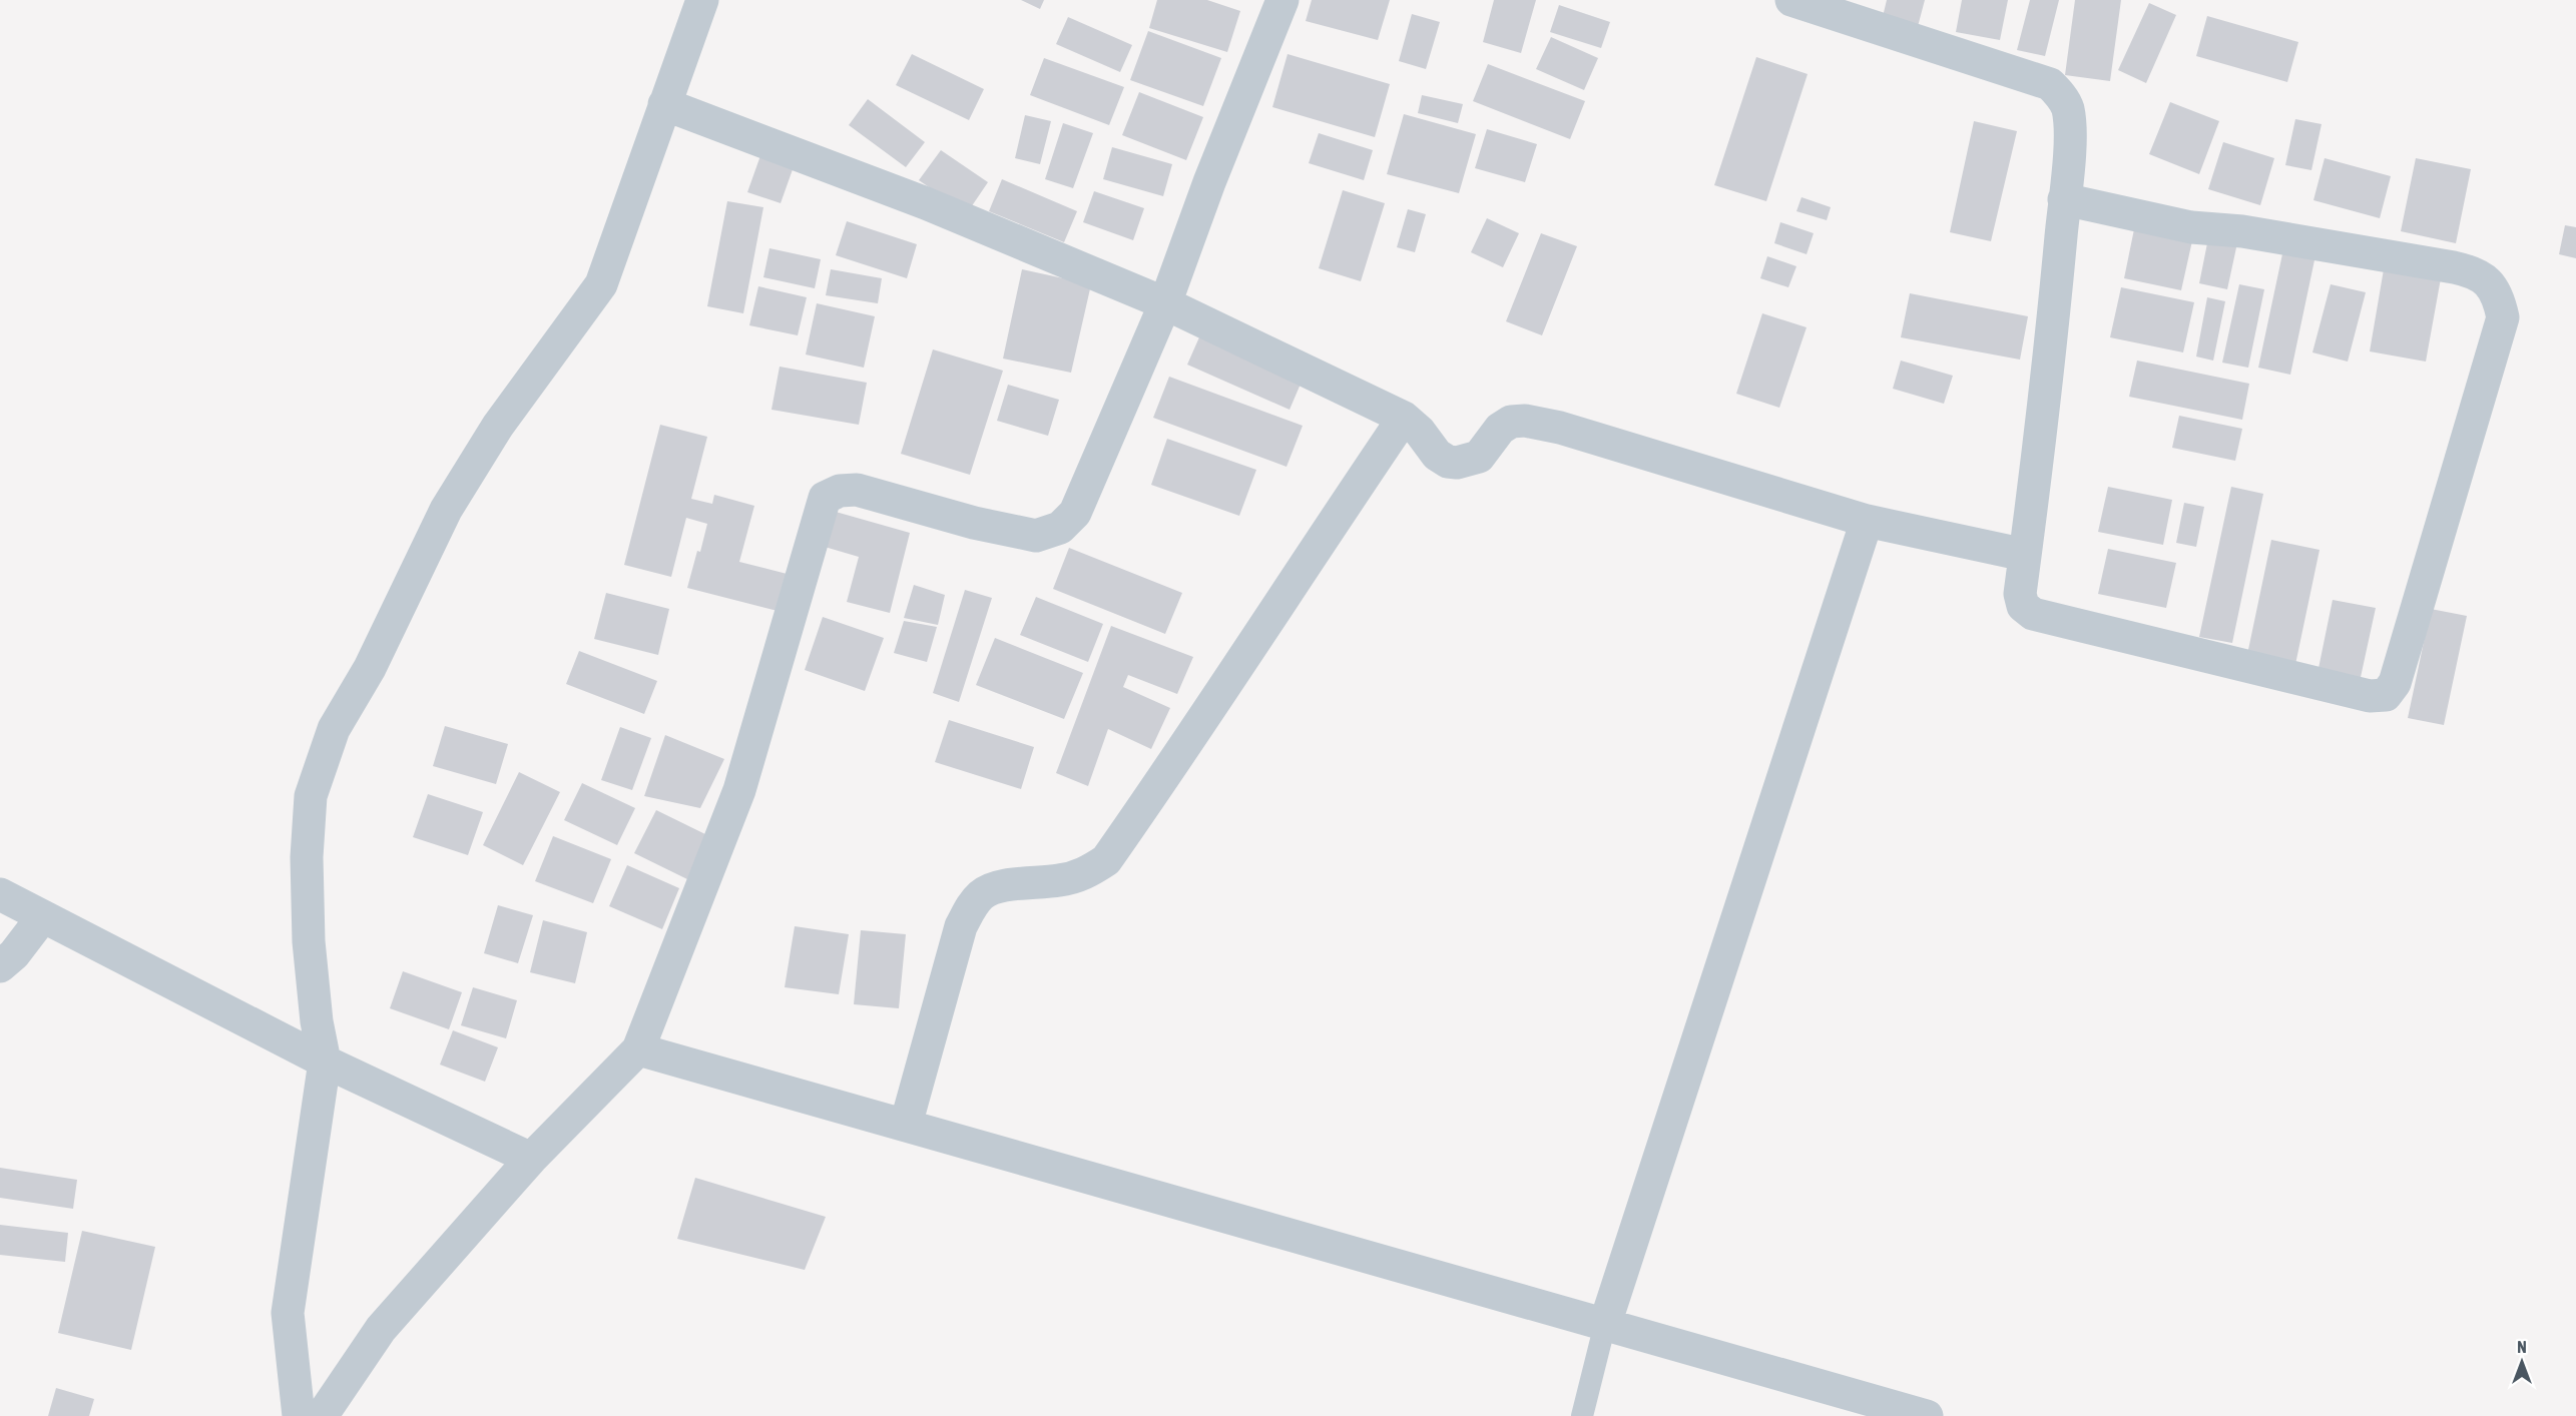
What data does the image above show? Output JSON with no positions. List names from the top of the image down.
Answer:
{
  "north": "top"
}
